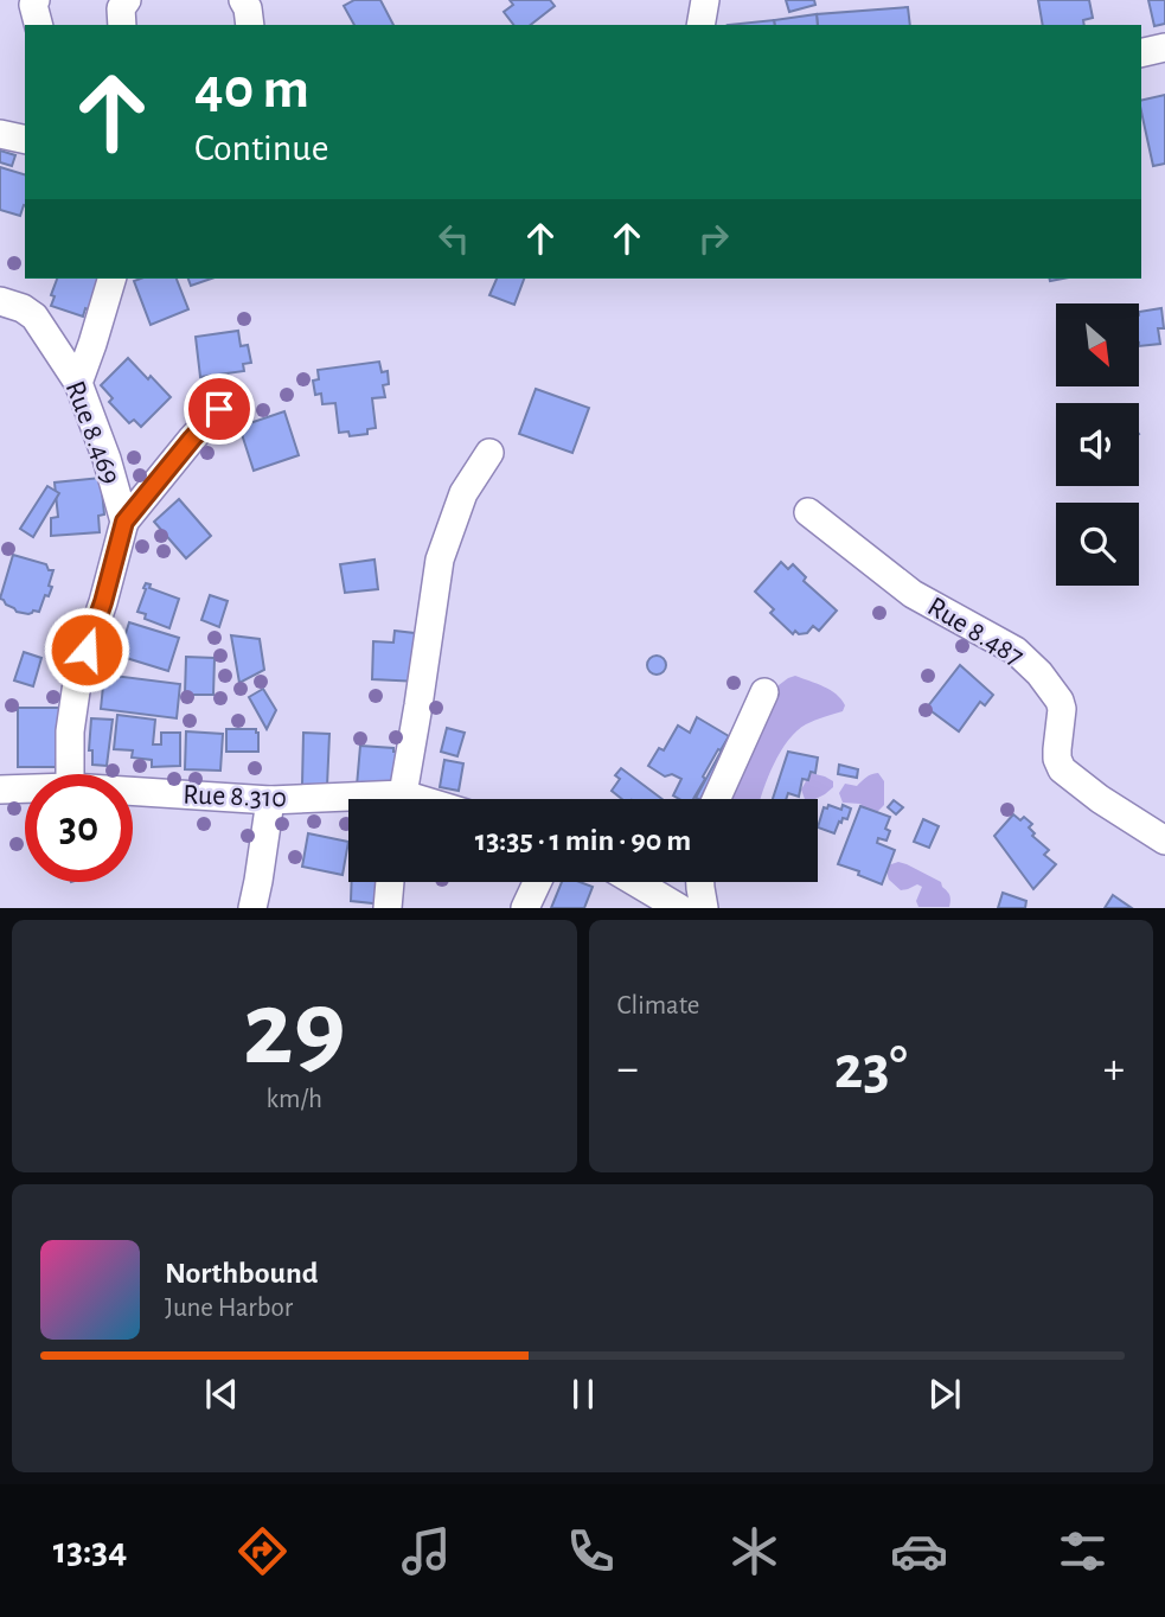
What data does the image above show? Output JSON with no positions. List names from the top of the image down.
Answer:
{
  "streets": {
    "street": ["Rue 8.469", "Rue 8.487", "Rue 8.310"]
  },
  "north": "bottom right",
  "page": {
    "turn": ["40 m", "Continue"],
    "limit": "30",
    "trip": "13:35 · 1 min · 90 m",
    "tile": [
      ["29", "km/h"],
      "Climate"
    ],
    "heat": ["−", "23°", "+"],
    "song": ["Northbound", "June Harbor"],
    "tabs": "13:34"
  }
}
